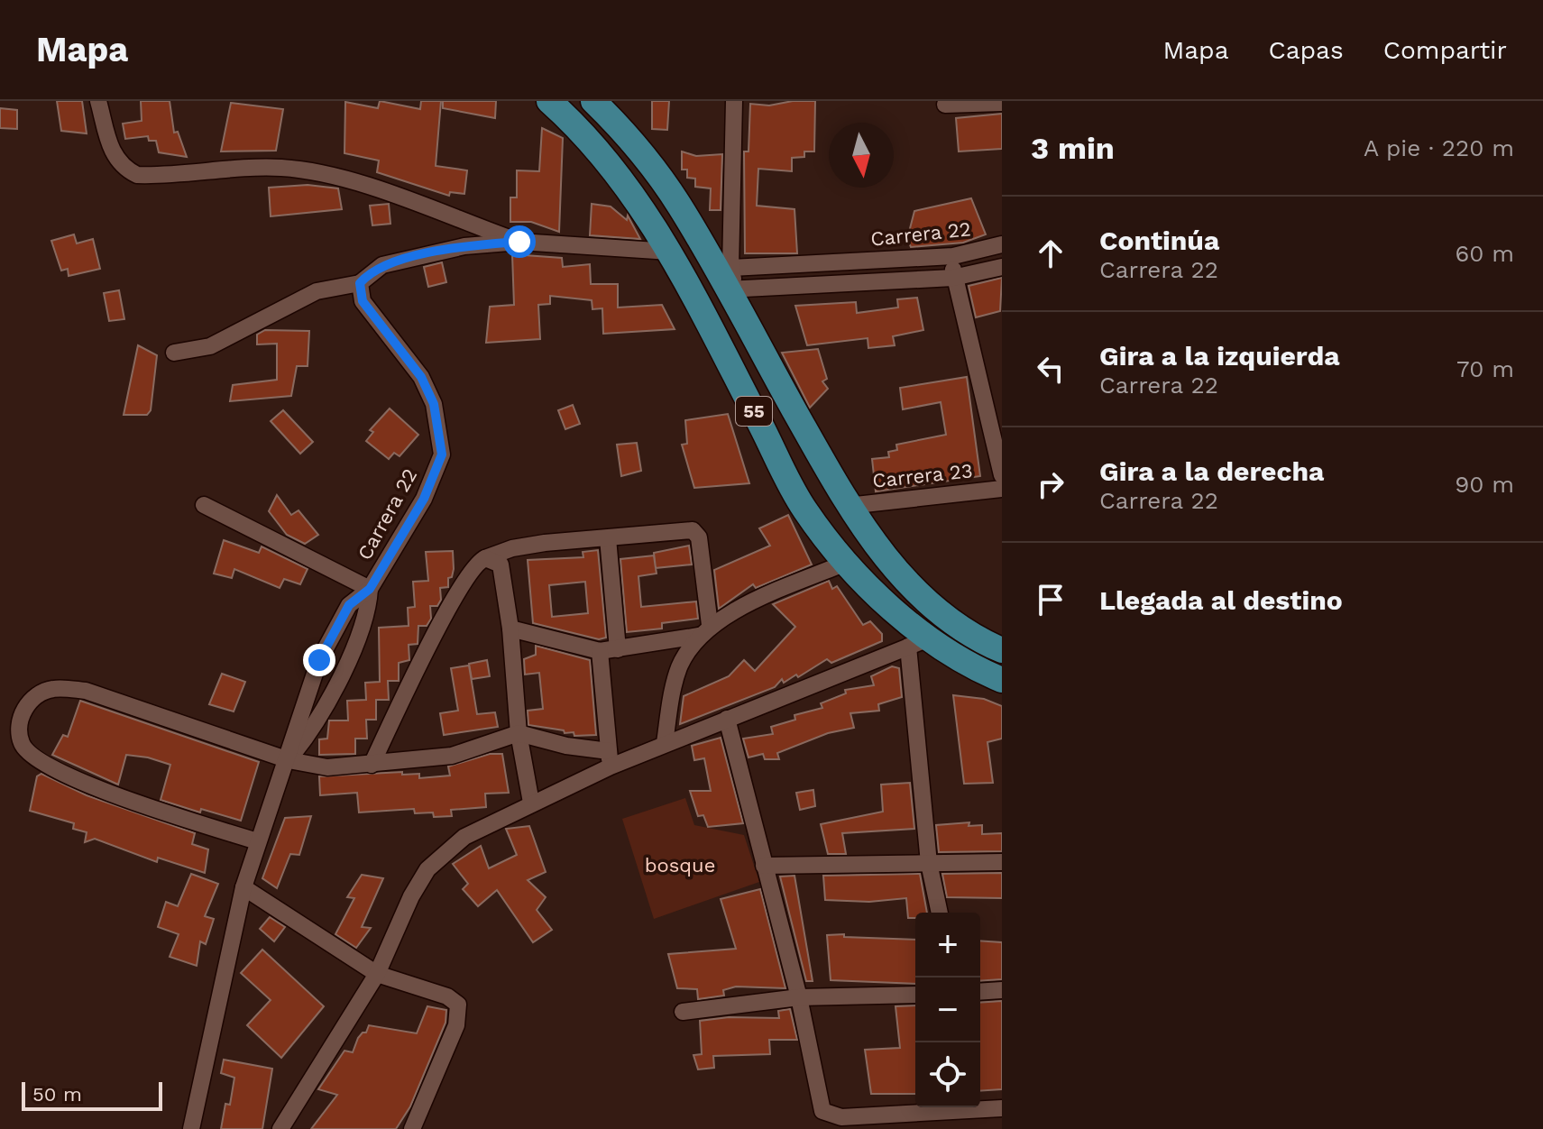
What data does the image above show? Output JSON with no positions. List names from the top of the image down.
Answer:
{
  "streets": {
    "highway": ["55"],
    "street": ["Carrera 22", "Carrera 23"]
  },
  "crossings": [
    ["Carrera 22", "55"],
    ["55", "Carrera 23"]
  ],
  "parks": ["bosque"],
  "scale_bar": "50 m",
  "north": "bottom",
  "page": {
    "header": "Mapa",
    "nav": ["Mapa", "Capas", "Compartir"],
    "heading": ["3 min", "A pie · 220 m"],
    "list": [
      ["Continúa", "Carrera 22", "60 m"],
      ["Gira a la izquierda", "Carrera 22", "70 m"],
      ["Gira a la derecha", "Carrera 22", "90 m"],
      "Llegada al destino"
    ],
    "map_buttons": ["+", "−"],
    "scale": "50 m"
  }
}
